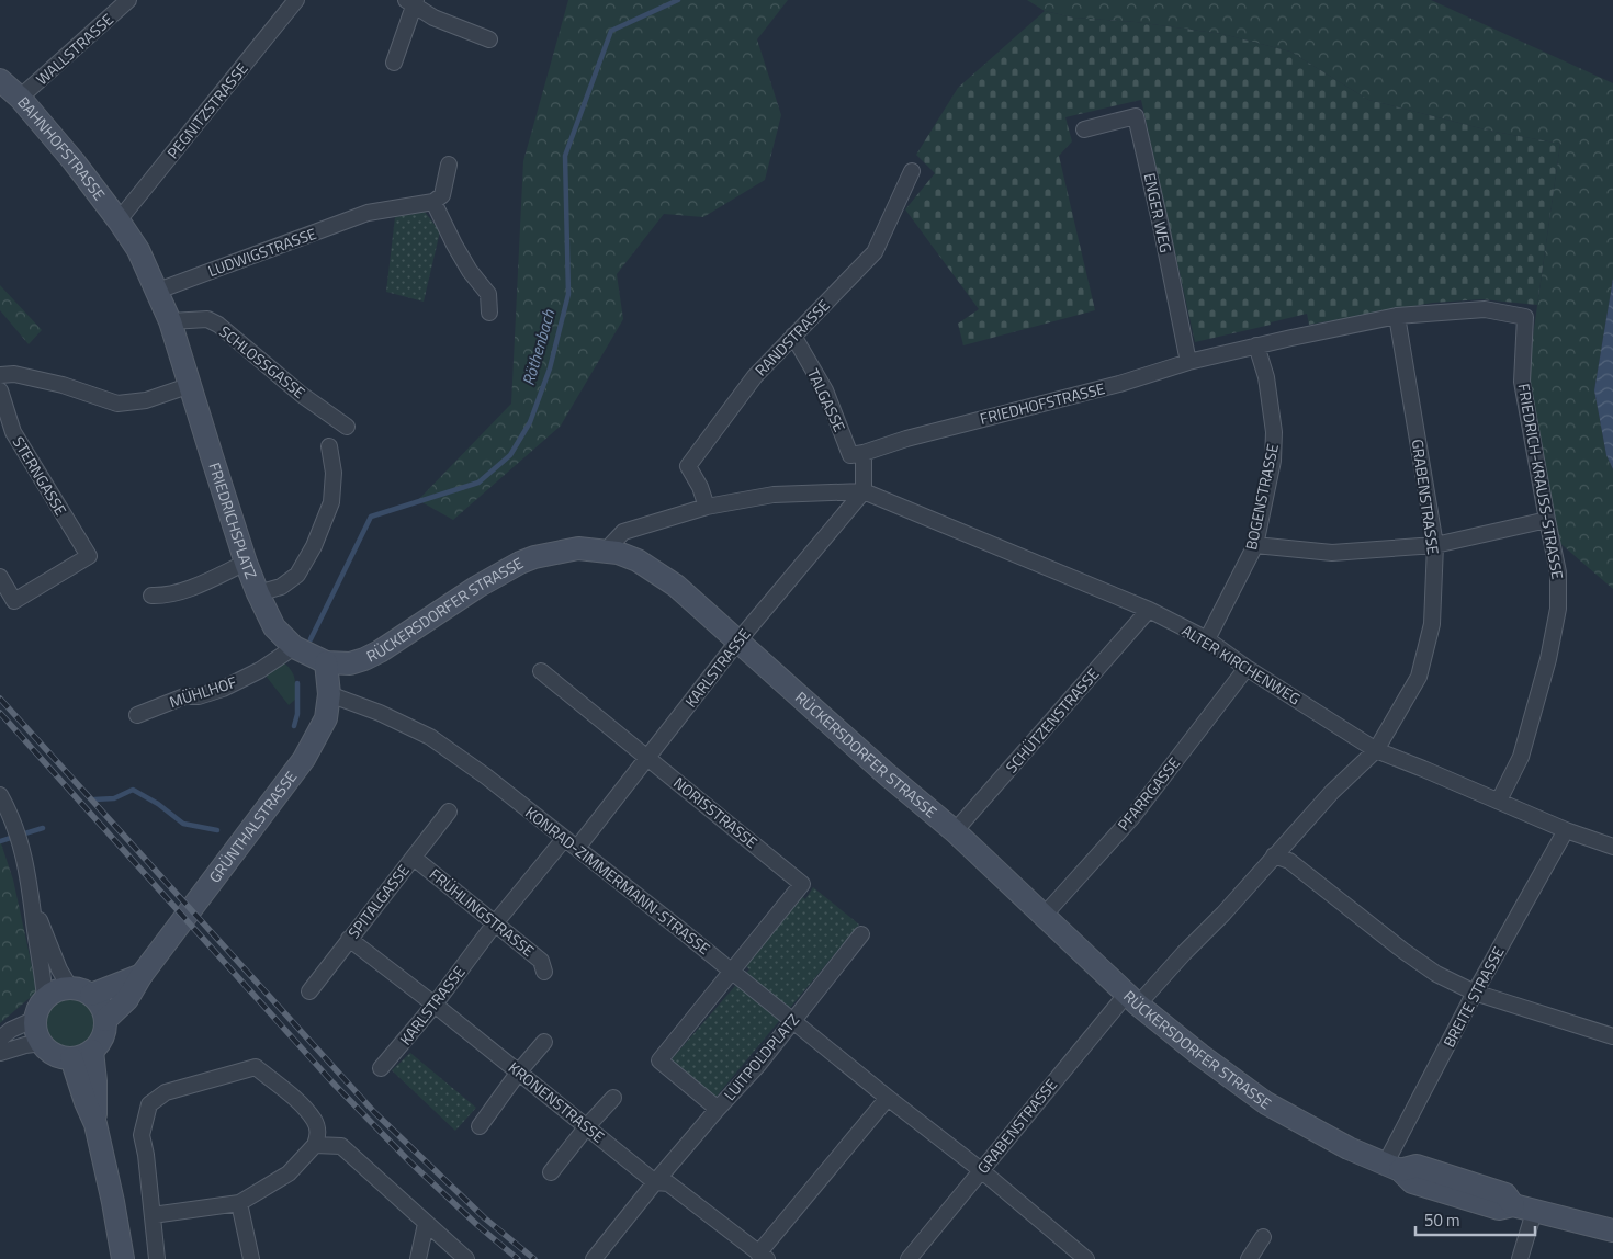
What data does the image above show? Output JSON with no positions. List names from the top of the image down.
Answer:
{
  "streets": {
    "main road": [
      "BAHNHOFSTRASSE",
      "FRIEDRICHSPLATZ",
      "RÜCKERSDORFER STRASSE",
      "GRÜNTHALSTRASSE"
    ],
    "street": [
      "WALLSTRASSE",
      "PEGNITZSTRASSE",
      "ENGER WEG",
      "LUDWIGSTRASSE",
      "RANDSTRASSE",
      "SCHLOSSGASSE",
      "TALGASSE",
      "FRIEDHOFSTRASSE",
      "STERNGASSE",
      "FRIEDRICH-KRAUSS-STRASSE",
      "BOGENSTRASSE",
      "GRABENSTRASSE",
      "ALTER KIRCHENWEG",
      "KARLSTRASSE",
      "MÜHLHOF",
      "SCHÜTZENSTRASSE",
      "PFARRGASSE",
      "NORISSTRASSE",
      "KONRAD-ZIMMERMANN-STRASSE",
      "SPITALGASSE",
      "FRÜHLINGSTRASSE",
      "BREITE STRASSE",
      "LUITPOLDPLATZ",
      "KRONENSTRASSE"
    ]
  },
  "crossings": [
    ["WALLSTRASSE", "BAHNHOFSTRASSE"],
    ["PEGNITZSTRASSE", "BAHNHOFSTRASSE"],
    ["PEGNITZSTRASSE", "FRIEDRICHSPLATZ"],
    ["BAHNHOFSTRASSE", "FRIEDRICHSPLATZ"],
    ["ENGER WEG", "FRIEDHOFSTRASSE"],
    ["LUDWIGSTRASSE", "FRIEDRICHSPLATZ"],
    ["RANDSTRASSE", "TALGASSE"],
    ["SCHLOSSGASSE", "FRIEDRICHSPLATZ"],
    ["TALGASSE", "FRIEDHOFSTRASSE"],
    ["FRIEDHOFSTRASSE", "FRIEDRICH-KRAUSS-STRASSE"],
    ["FRIEDHOFSTRASSE", "BOGENSTRASSE"],
    ["FRIEDHOFSTRASSE", "GRABENSTRASSE"],
    ["FRIEDRICH-KRAUSS-STRASSE", "ALTER KIRCHENWEG"],
    ["BOGENSTRASSE", "ALTER KIRCHENWEG"],
    ["GRABENSTRASSE", "RÜCKERSDORFER STRASSE"],
    ["GRABENSTRASSE", "ALTER KIRCHENWEG"],
    ["GRABENSTRASSE", "KONRAD-ZIMMERMANN-STRASSE"],
    ["FRIEDRICHSPLATZ", "RÜCKERSDORFER STRASSE"],
    ["FRIEDRICHSPLATZ", "MÜHLHOF"],
    ["RÜCKERSDORFER STRASSE", "KARLSTRASSE"],
    ["RÜCKERSDORFER STRASSE", "MÜHLHOF"],
    ["RÜCKERSDORFER STRASSE", "SCHÜTZENSTRASSE"],
    ["RÜCKERSDORFER STRASSE", "PFARRGASSE"],
    ["RÜCKERSDORFER STRASSE", "GRÜNTHALSTRASSE"],
    ["RÜCKERSDORFER STRASSE", "BREITE STRASSE"],
    ["ALTER KIRCHENWEG", "KARLSTRASSE"],
    ["ALTER KIRCHENWEG", "SCHÜTZENSTRASSE"],
    ["ALTER KIRCHENWEG", "PFARRGASSE"],
    ["ALTER KIRCHENWEG", "BREITE STRASSE"],
    ["KARLSTRASSE", "NORISSTRASSE"],
    ["KARLSTRASSE", "KONRAD-ZIMMERMANN-STRASSE"],
    ["KARLSTRASSE", "FRÜHLINGSTRASSE"],
    ["KARLSTRASSE", "KRONENSTRASSE"],
    ["NORISSTRASSE", "KONRAD-ZIMMERMANN-STRASSE"],
    ["NORISSTRASSE", "LUITPOLDPLATZ"],
    ["GRÜNTHALSTRASSE", "KONRAD-ZIMMERMANN-STRASSE"],
    ["KONRAD-ZIMMERMANN-STRASSE", "LUITPOLDPLATZ"],
    ["SPITALGASSE", "FRÜHLINGSTRASSE"],
    ["SPITALGASSE", "KRONENSTRASSE"]
  ],
  "water": ["Röthenbach"],
  "scale_bar": "50 m"
}
